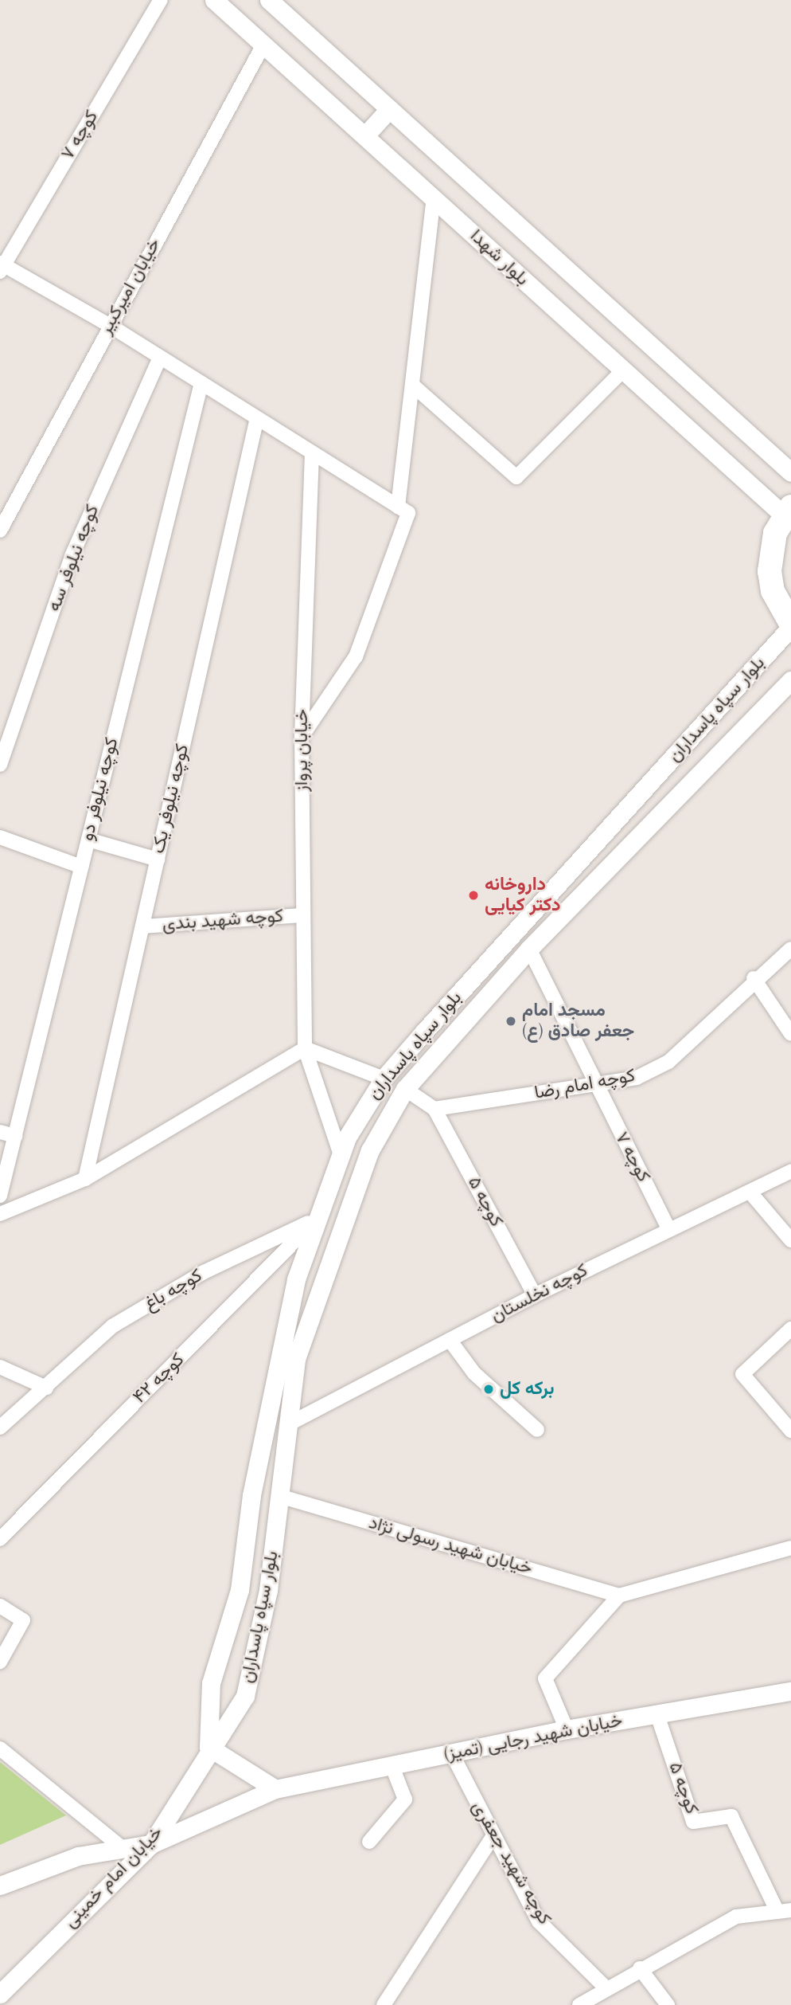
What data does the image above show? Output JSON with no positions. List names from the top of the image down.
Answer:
{
  "streets": {
    "main road": [
      "بلوار شهدا",
      "بلوار سپاه پاسداران",
      "خیابان شهید رجایی (تمیز)",
      "خیابان امام خمینی"
    ],
    "street": [
      "کوچه ۷",
      "خیابان امیرکبیر",
      "کوچه نیلوفر سه",
      "خیابان پرواز",
      "کوچه نیلوفر دو",
      "کوچه نیلوفر یک",
      "کوچه شهید بندی",
      "کوچه امام رضا",
      "کوچه ۵",
      "کوچه باغ",
      "کوچه نخلستان",
      "کوچه ۴۲",
      "خیابان شهید رسولی نژاد",
      "کوچه شهید جعفری"
    ]
  },
  "crossings": [
    ["کوچه ۷", "بلوار سپاه پاسداران"],
    ["کوچه ۷", "کوچه امام رضا"],
    ["کوچه ۷", "کوچه نخلستان"],
    ["بلوار شهدا", "خیابان امیرکبیر"],
    ["بلوار سپاه پاسداران", "خیابان پرواز"],
    ["بلوار سپاه پاسداران", "کوچه باغ"],
    ["بلوار سپاه پاسداران", "کوچه نخلستان"],
    ["بلوار سپاه پاسداران", "کوچه ۴۲"],
    ["بلوار سپاه پاسداران", "خیابان شهید رسولی نژاد"],
    ["بلوار سپاه پاسداران", "خیابان امام خمینی"],
    ["خیابان پرواز", "کوچه شهید بندی"],
    ["کوچه نیلوفر یک", "کوچه شهید بندی"],
    ["کوچه امام رضا", "کوچه ۵"],
    ["کوچه ۵", "کوچه نخلستان"],
    ["کوچه ۵", "خیابان شهید رجایی (تمیز)"],
    ["کوچه باغ", "کوچه ۴۲"],
    ["خیابان شهید رجایی (تمیز)", "کوچه شهید جعفری"],
    ["خیابان شهید رجایی (تمیز)", "خیابان امام خمینی"]
  ],
  "places": ["داروخانه دکتر کیایی", "مسجد امام جعفر صادق (ع)", "برکه کل"]
}
